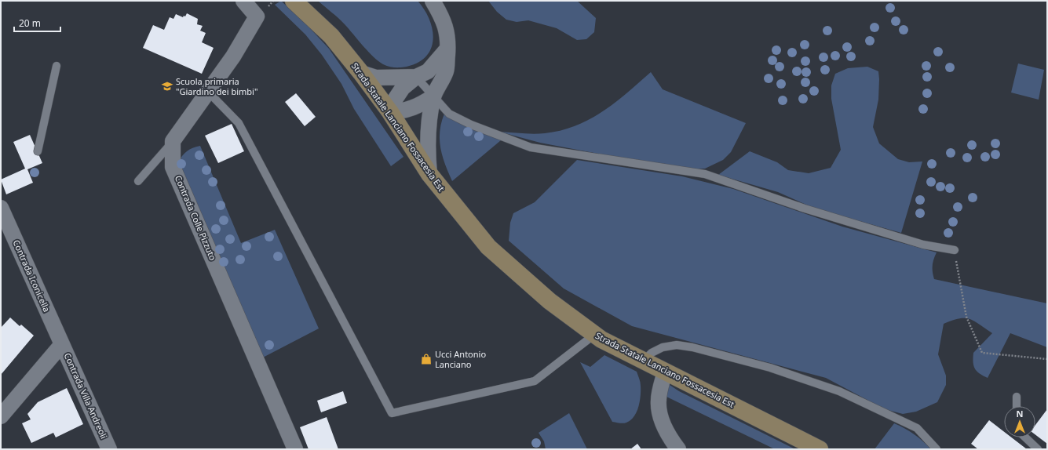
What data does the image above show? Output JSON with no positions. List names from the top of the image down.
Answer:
{
  "streets": {
    "main road": ["Strada Statale Lanciano Fossacesia Est"],
    "street": ["Contrada Colle Pizzuto", "Contrada Iconicella", "Contrada Villa Andreoli"]
  },
  "crossings": [
    ["Contrada Iconicella", "Contrada Villa Andreoli"]
  ],
  "places": {
    "school or university": ["Scuola primaria \"Giardino dei bimbi\""],
    "shop": ["Ucci Antonio Lanciano"]
  },
  "scale_bar": "20 m",
  "north": "top"
}
